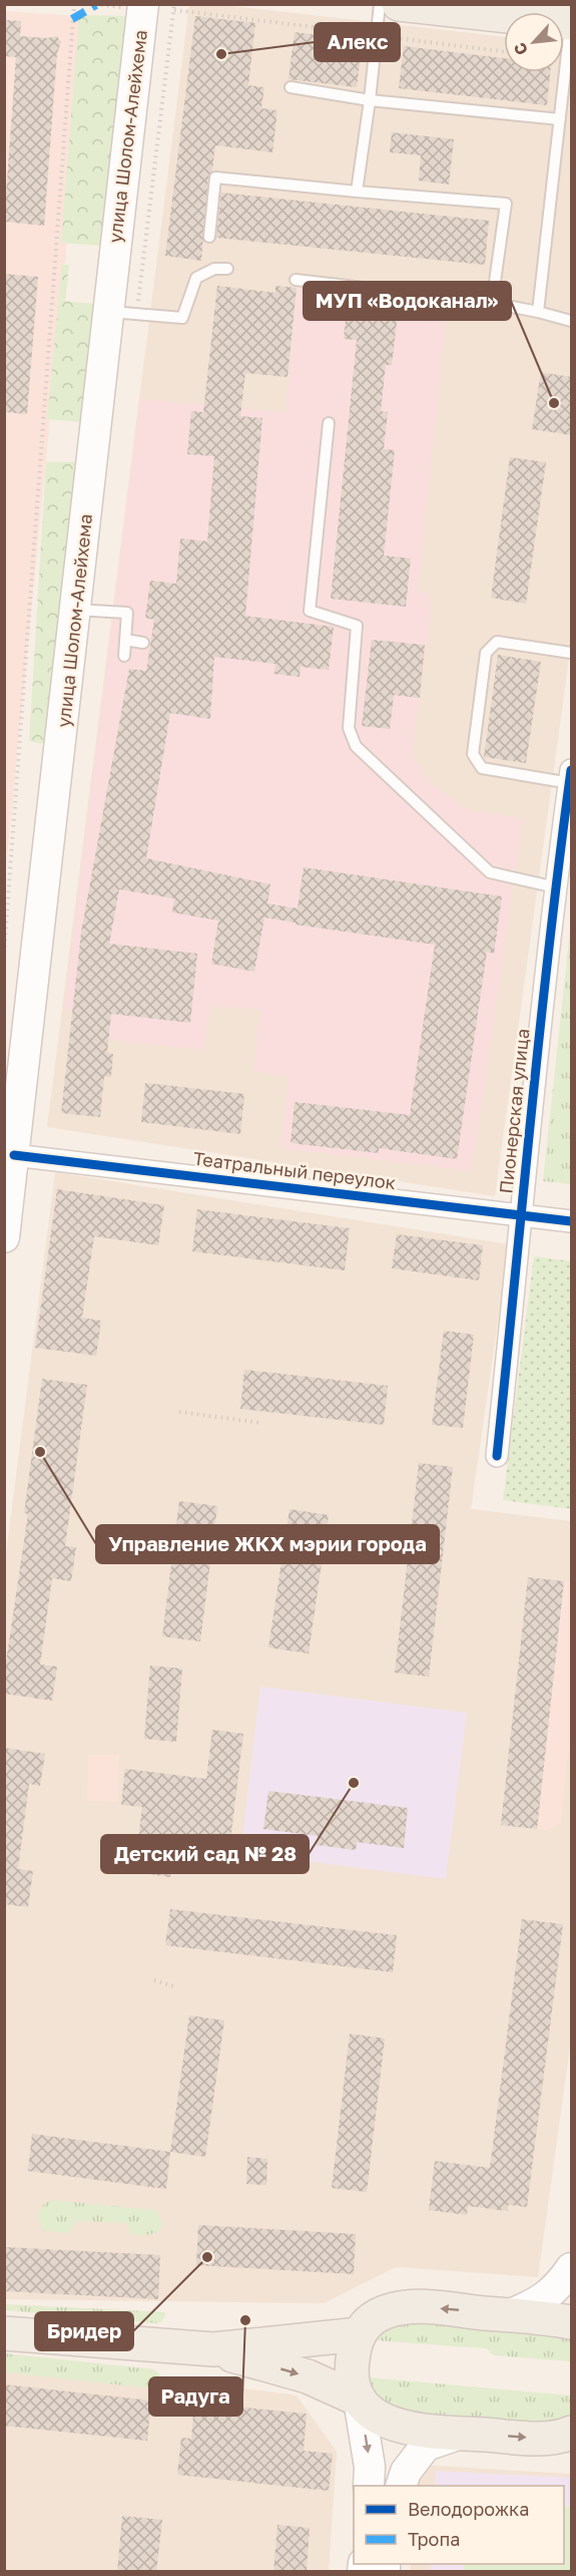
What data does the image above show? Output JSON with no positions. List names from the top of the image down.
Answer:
{
  "streets": {
    "main road": ["улица Шолом-Алейхема"],
    "street": ["Пионерская улица", "Театральный переулок"]
  },
  "crossings": [
    ["улица Шолом-Алейхема", "Театральный переулок"],
    ["Пионерская улица", "Театральный переулок"]
  ],
  "places": [
    "Алекс",
    "МУП «Водоканал»",
    "Управление ЖКХ мэрии города",
    "Детский сад № 28",
    "Бридер",
    "Радуга"
  ],
  "legend": ["Велодорожка", "Тропа"],
  "north": "bottom left"
}
